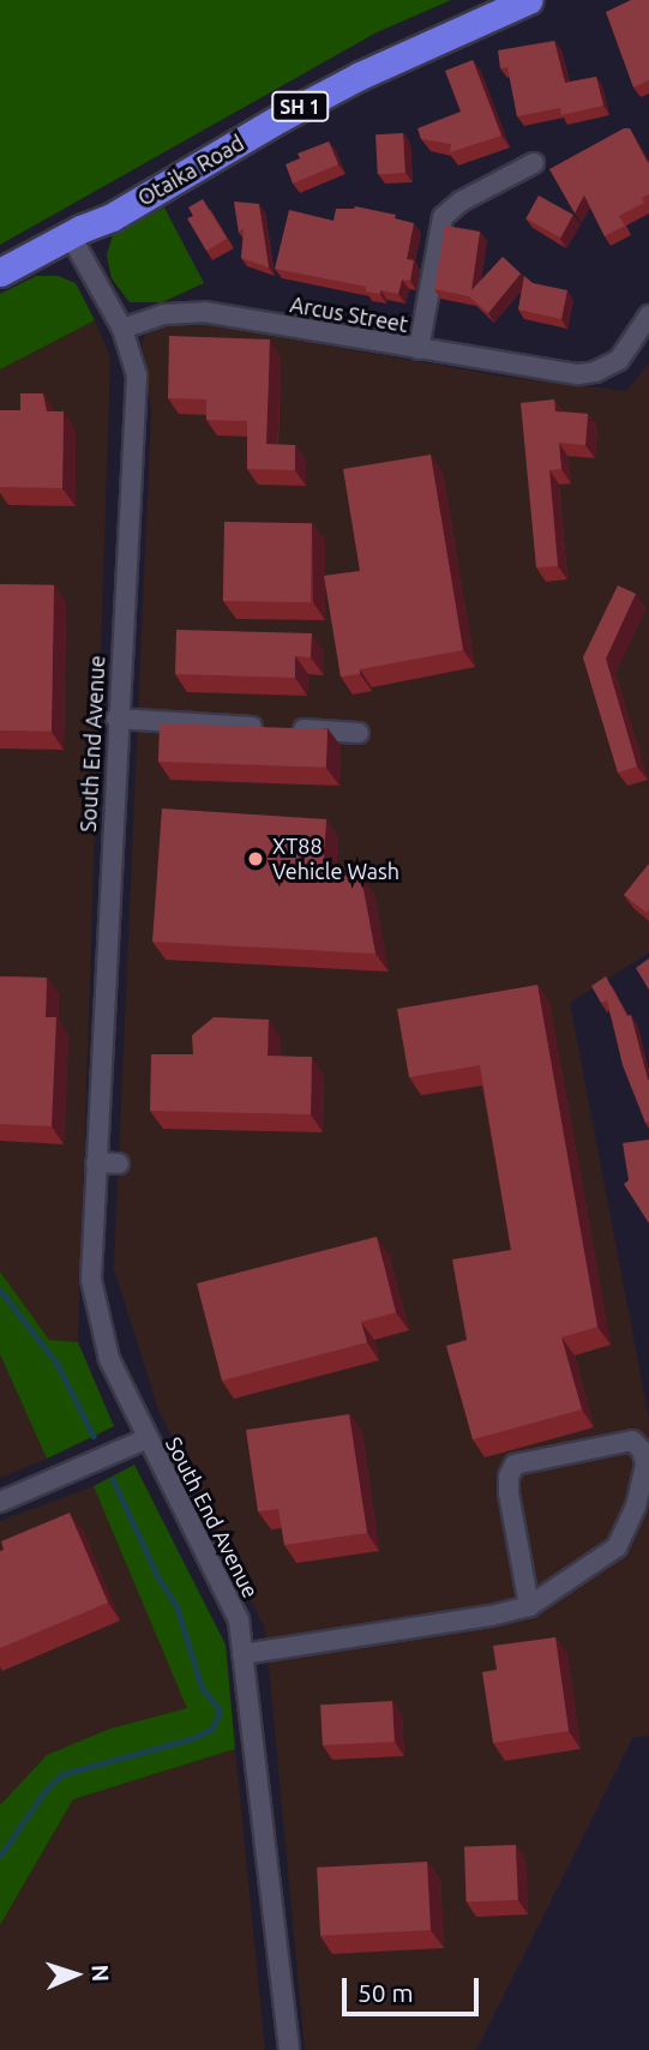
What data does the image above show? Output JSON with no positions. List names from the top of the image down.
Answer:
{
  "streets": {
    "highway": ["SH 1", "Otaika Road"],
    "street": ["Arcus Street", "South End Avenue"]
  },
  "crossings": [
    ["Arcus Street", "South End Avenue"]
  ],
  "places": ["XT88 Vehicle Wash"],
  "scale_bar": "50 m",
  "north": "right"
}
